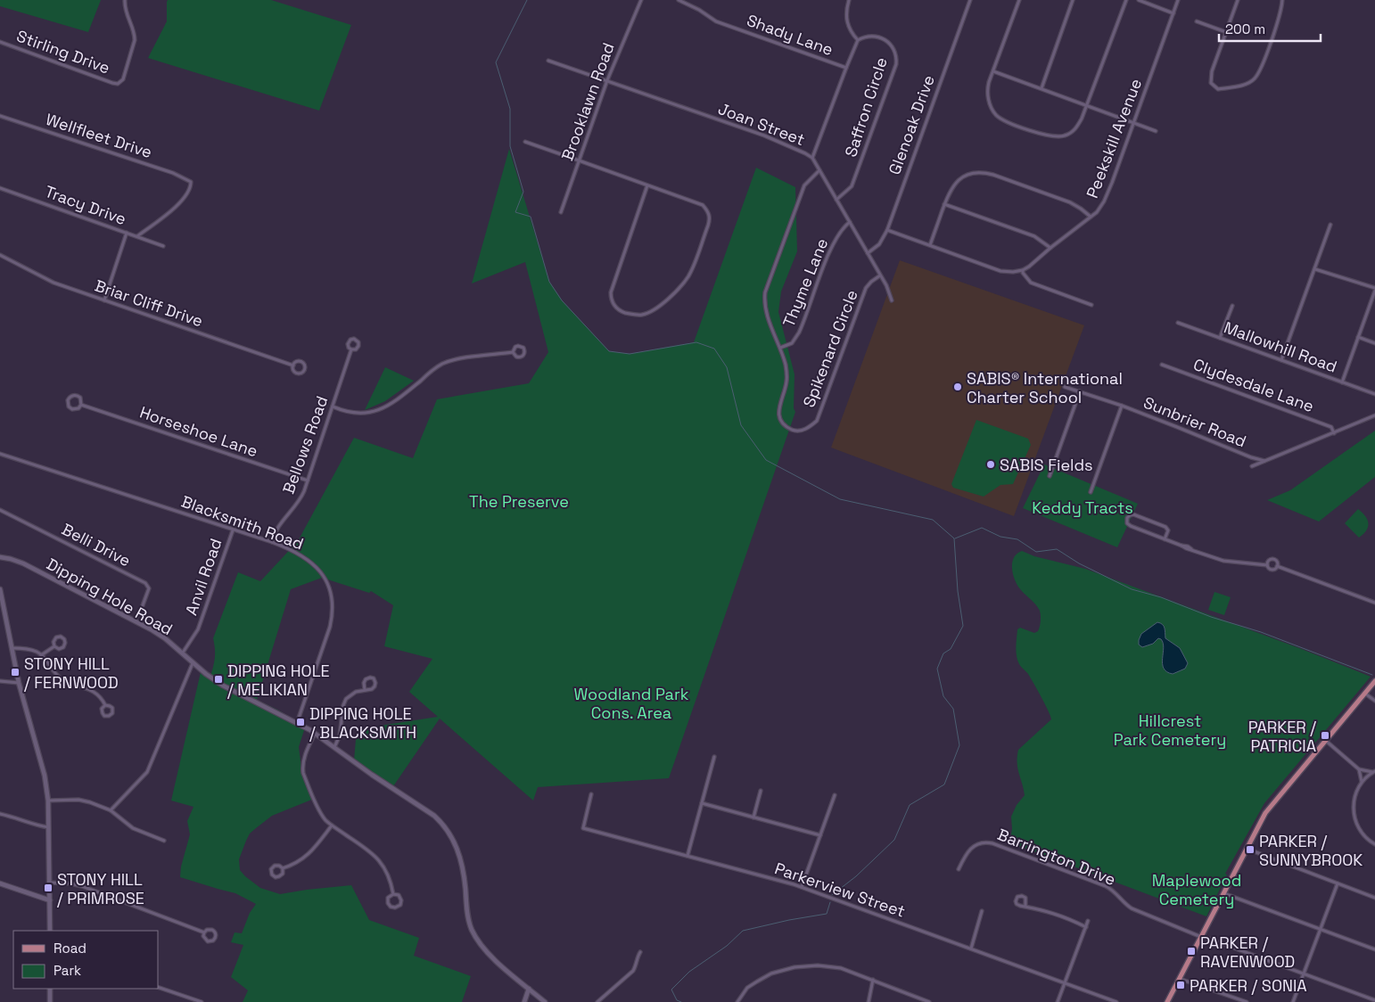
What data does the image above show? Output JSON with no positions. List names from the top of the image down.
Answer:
{
  "streets": {
    "main road": ["Dipping Hole Road"],
    "street": [
      "Shady Lane",
      "Stirling Drive",
      "Brooklawn Road",
      "Saffron Circle",
      "Joan Street",
      "Glenoak Drive",
      "Wellfleet Drive",
      "Peekskill Avenue",
      "Tracy Drive",
      "Thyme Lane",
      "Briar Cliff Drive",
      "Mallowhill Road",
      "Spikenard Circle",
      "Clydesdale Lane",
      "Sunbrier Road",
      "Horseshoe Lane",
      "Bellows Road",
      "Blacksmith Road",
      "Belli Drive",
      "Anvil Road",
      "Barrington Drive",
      "Parkerview Street"
    ]
  },
  "crossings": [
    ["Shady Lane", "Saffron Circle"],
    ["Brooklawn Road", "Joan Street"],
    ["Saffron Circle", "Joan Street"],
    ["Joan Street", "Glenoak Drive"],
    ["Joan Street", "Thyme Lane"],
    ["Joan Street", "Spikenard Circle"],
    ["Wellfleet Drive", "Tracy Drive"],
    ["Thyme Lane", "Spikenard Circle"],
    ["Horseshoe Lane", "Bellows Road"],
    ["Bellows Road", "Blacksmith Road"],
    ["Blacksmith Road", "Anvil Road"],
    ["Blacksmith Road", "Dipping Hole Road"],
    ["Belli Drive", "Dipping Hole Road"],
    ["Anvil Road", "Dipping Hole Road"]
  ],
  "parks": [
    "The Preserve",
    "Keddy Tracts",
    "Woodland Park Cons. Area",
    "Hillcrest Park Cemetery",
    "Maplewood Cemetery"
  ],
  "places": {
    "other": ["SABIS® International Charter School", "SABIS Fields"],
    "transit": [
      "STONY HILL / FERNWOOD",
      "DIPPING HOLE / MELIKIAN",
      "DIPPING HOLE / BLACKSMITH",
      "PARKER / PATRICIA",
      "PARKER / SUNNYBROOK",
      "STONY HILL / PRIMROSE",
      "PARKER / RAVENWOOD",
      "PARKER / SONIA"
    ]
  },
  "legend": ["Road", "Park"],
  "scale_bar": "200 m"
}
